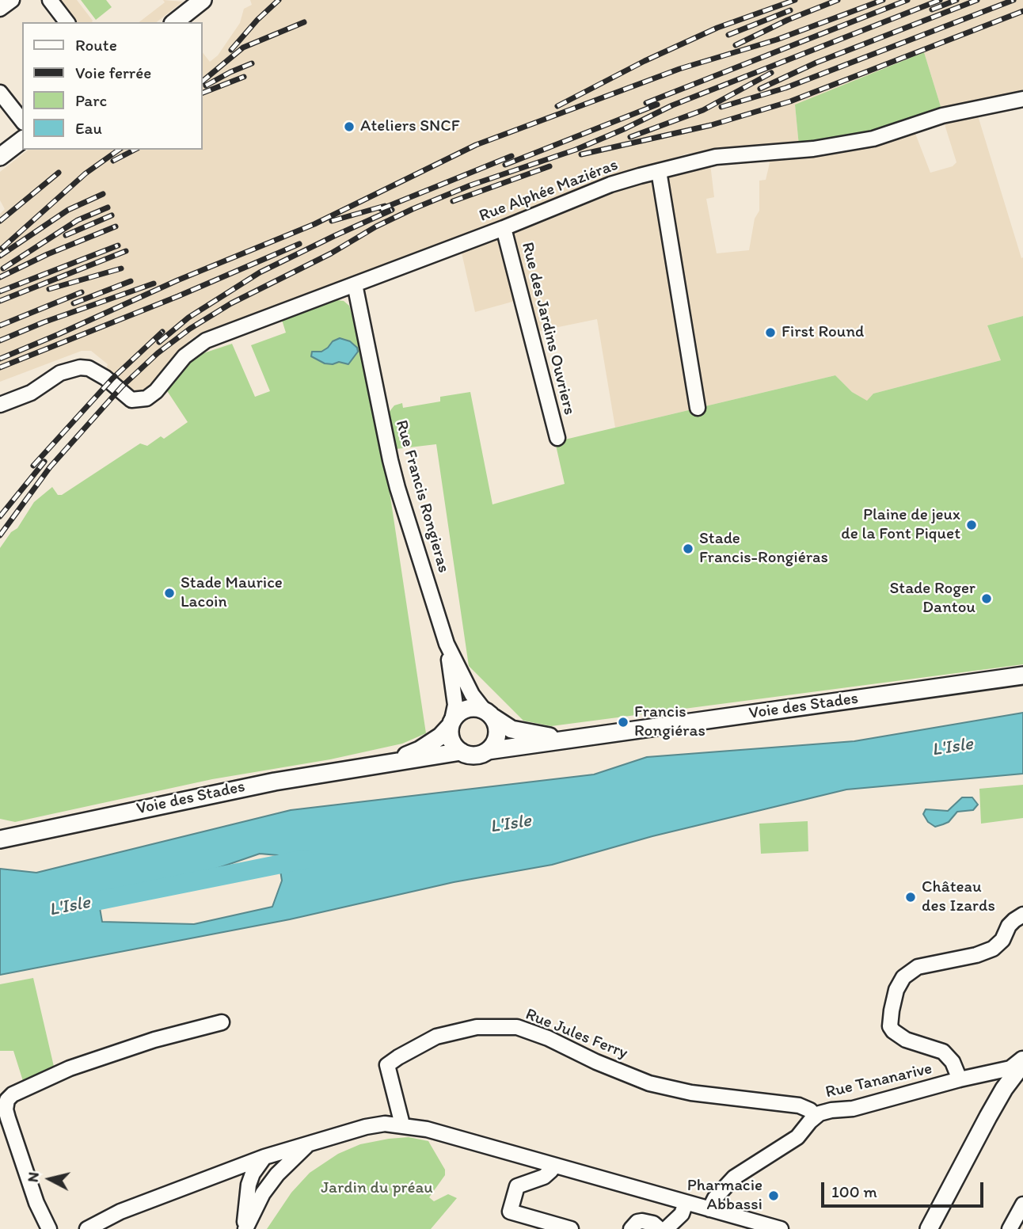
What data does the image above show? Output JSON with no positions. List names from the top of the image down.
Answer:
{
  "streets": {
    "main road": ["Voie des Stades"],
    "street": [
      "Rue Alphée Maziéras",
      "Rue des Jardins Ouvriers",
      "Rue Francis Rongieras",
      "Rue Jules Ferry",
      "Rue Tananarive"
    ]
  },
  "crossings": [
    ["Rue Alphée Maziéras", "Rue des Jardins Ouvriers"],
    ["Rue Alphée Maziéras", "Rue Francis Rongieras"],
    ["Rue Francis Rongieras", "Voie des Stades"],
    ["Rue Jules Ferry", "Rue Tananarive"]
  ],
  "water": ["L'Isle"],
  "parks": ["Jardin du préau"],
  "places": [
    "Ateliers SNCF",
    "First Round",
    "Plaine de jeux de la Font Piquet",
    "Stade Francis-Rongiéras",
    "Stade Maurice Lacoin",
    "Stade Roger Dantou",
    "Francis Rongiéras",
    "Château des Izards",
    "Pharmacie Abbassi"
  ],
  "legend": [
    "Route",
    "Voie ferrée",
    "Parc",
    "Eau"
  ],
  "scale_bar": "100 m",
  "north": "left"
}
